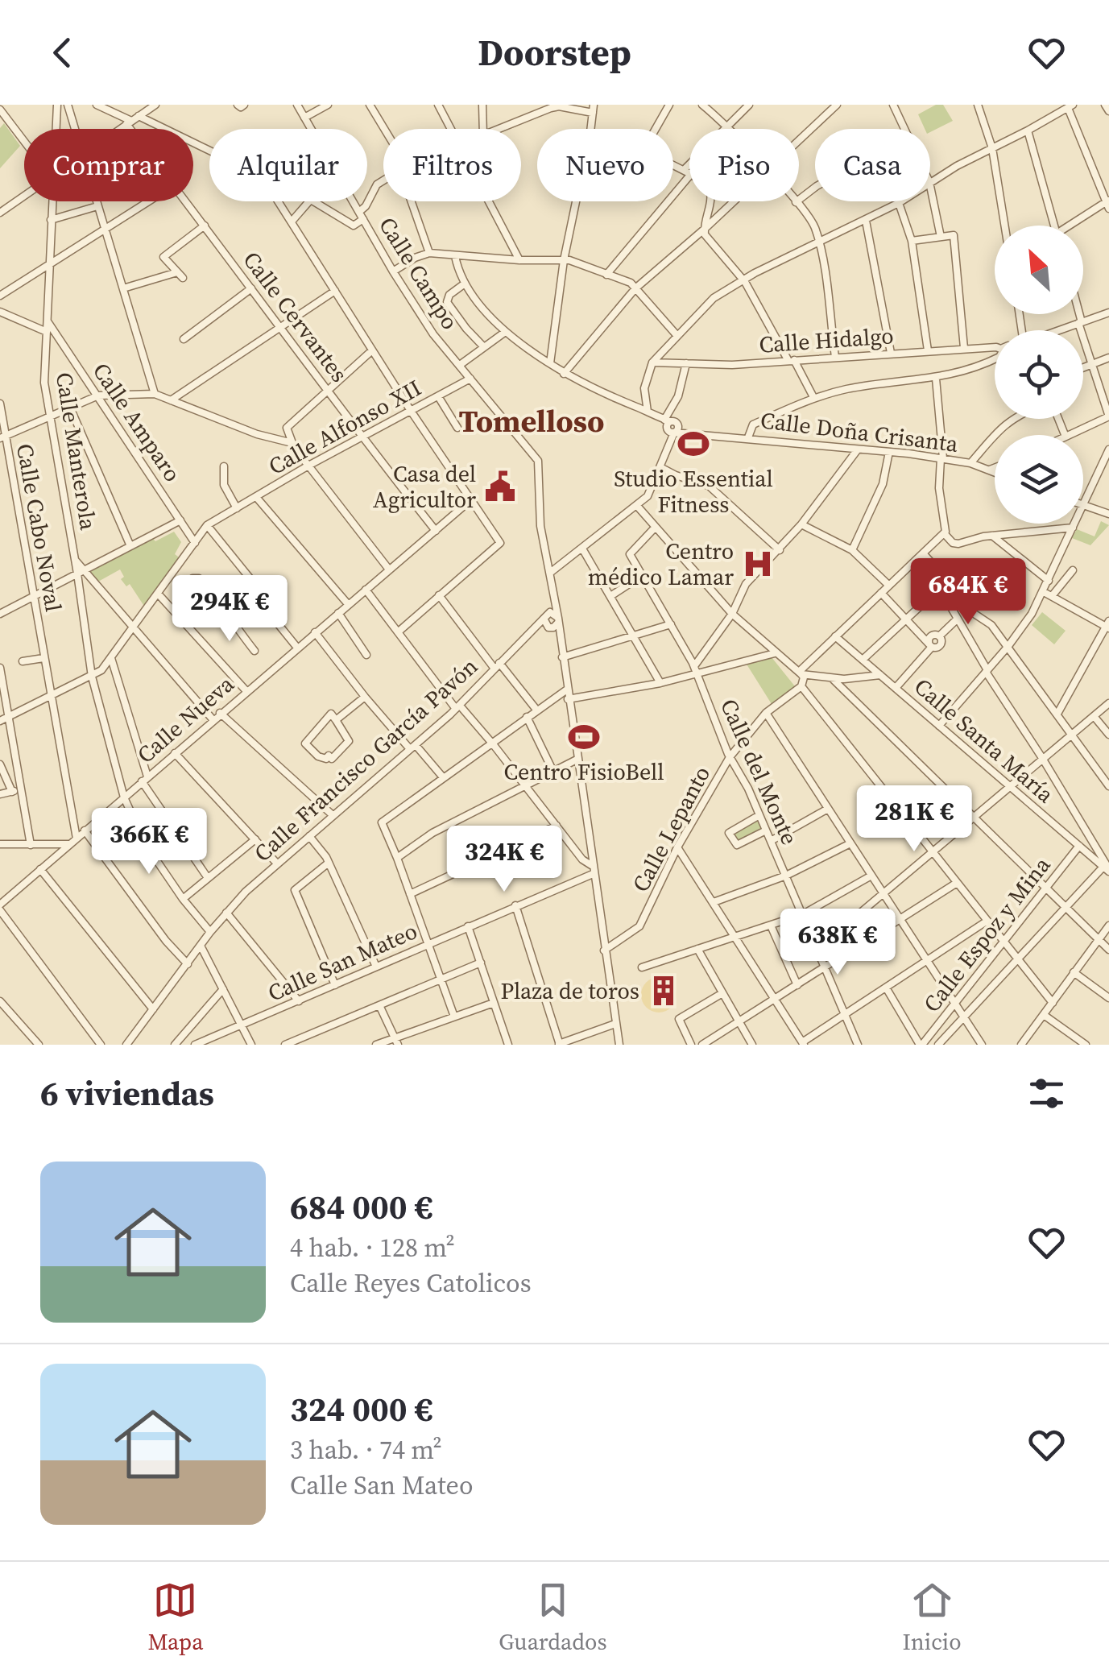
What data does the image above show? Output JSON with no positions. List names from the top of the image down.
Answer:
{
  "streets": {
    "street": [
      "Calle Campo",
      "Calle Cervantes",
      "Calle Hidalgo",
      "Calle Amparo",
      "Calle Alfonso XII",
      "Calle Doña Crisanta",
      "Calle Manterola",
      "Calle Cabo Noval",
      "Calle Nueva",
      "Calle Santa María",
      "Calle Francisco García Pavón",
      "Calle del Monte",
      "Calle Lepanto",
      "Calle Espoz y Mina",
      "Calle San Mateo"
    ]
  },
  "crossings": [
    ["Calle Campo", "Calle Alfonso XII"],
    ["Calle Cervantes", "Calle Alfonso XII"],
    ["Calle Cervantes", "Calle Nueva"],
    ["Calle Amparo", "Calle Alfonso XII"],
    ["Calle Amparo", "Calle Manterola"],
    ["Calle Alfonso XII", "Calle Manterola"],
    ["Calle Alfonso XII", "Calle Cabo Noval"],
    ["Calle Manterola", "Calle Nueva"],
    ["Calle Manterola", "Calle Francisco García Pavón"],
    ["Calle Cabo Noval", "Calle Nueva"],
    ["Calle Santa María", "Calle Espoz y Mina"],
    ["Calle del Monte", "Calle Lepanto"]
  ],
  "districts": ["Tomelloso"],
  "places": {
    "sports": ["Studio Essential Fitness", "Centro FisioBell"],
    "public building": ["Casa del Agricultor"],
    "hospital": ["Centro médico Lamar"],
    "building": ["Plaza de toros"]
  },
  "north": "top left",
  "page": {
    "header": "Doorstep",
    "chip": [
      "Comprar",
      "Alquilar",
      "Filtros",
      "Nuevo",
      "Piso",
      "Casa"
    ],
    "price": [
      "684K €",
      "294K €",
      "281K €",
      "366K €",
      "324K €",
      "638K €"
    ],
    "heading": "6 viviendas",
    "list": [
      {
        "name": "684 000 €",
        "note": "4 hab. · 128 m² · Calle Reyes Catolicos"
      },
      {
        "name": "324 000 €",
        "note": "3 hab. · 74 m² · Calle San Mateo"
      }
    ],
    "tabs": ["Mapa", "Guardados", "Inicio"]
  }
}
